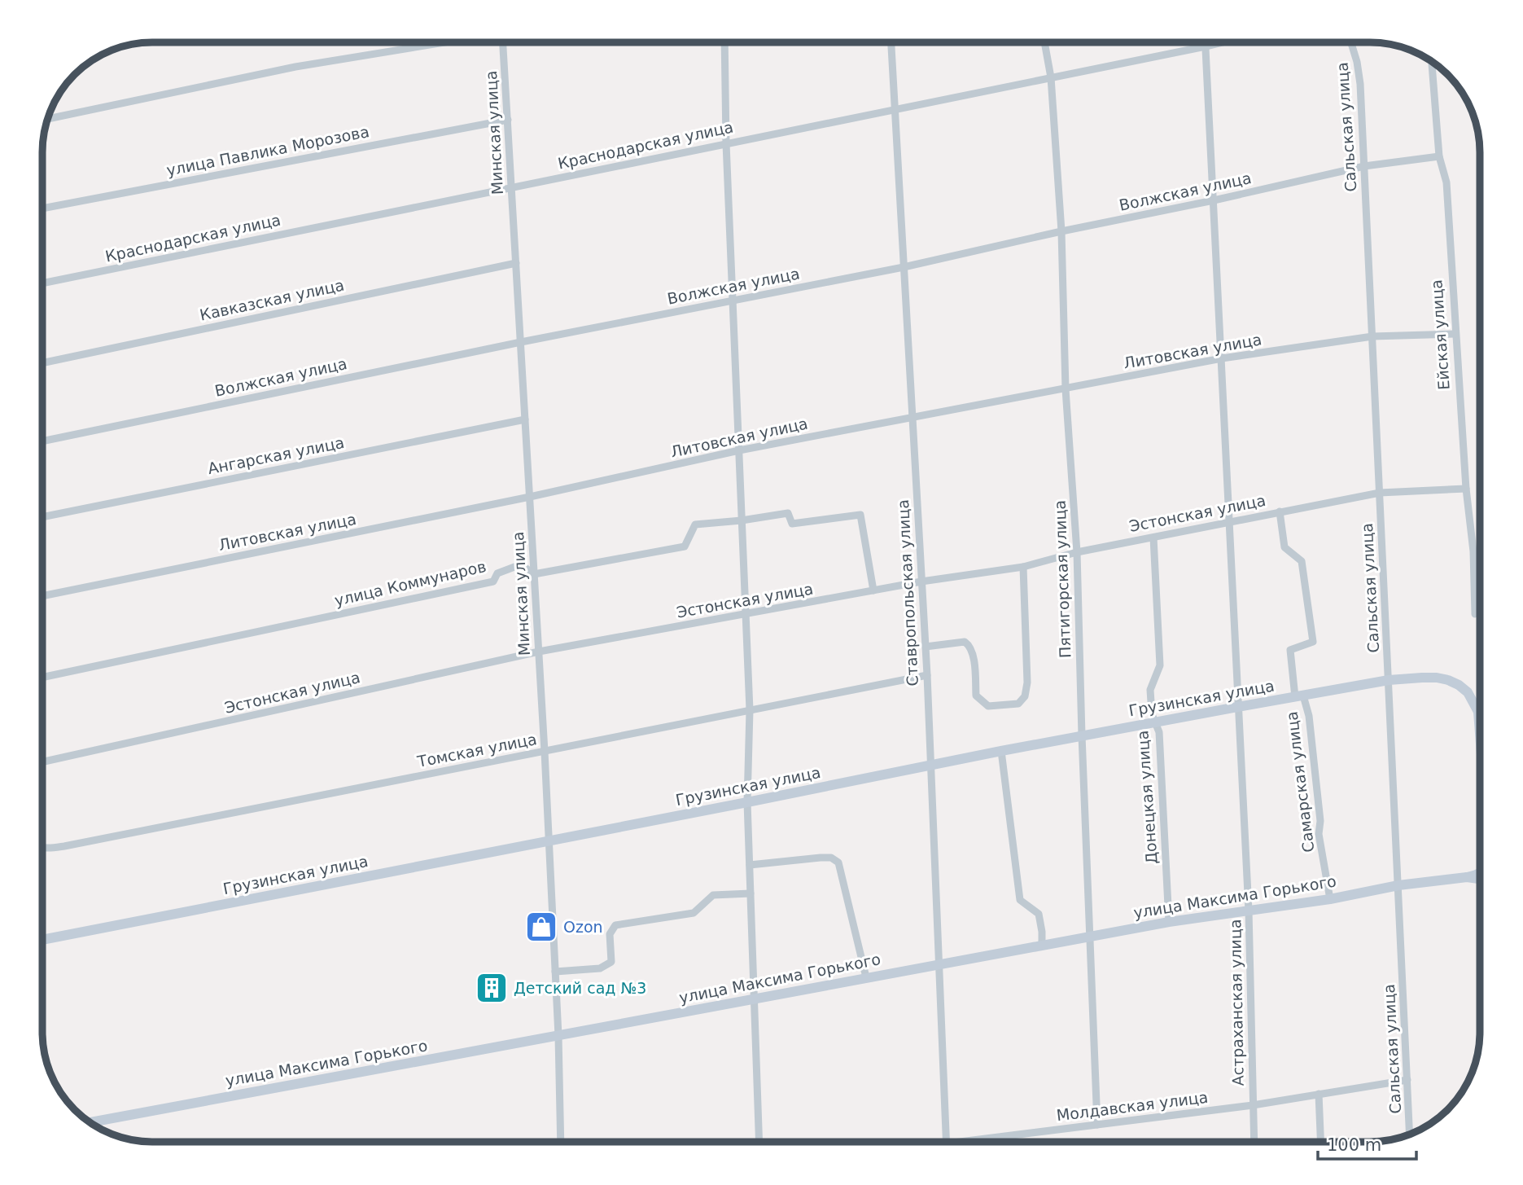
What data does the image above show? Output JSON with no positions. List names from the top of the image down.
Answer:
{
  "streets": {
    "main road": ["Грузинская улица", "улица Максима Горького"],
    "street": [
      "Сальская улица",
      "Минская улица",
      "Краснодарская улица",
      "улица Павлика Морозова",
      "Волжская улица",
      "Кавказская улица",
      "Ейская улица",
      "Литовская улица",
      "Ангарская улица",
      "Эстонская улица",
      "Пятигорская улица",
      "улица Коммунаров",
      "Ставропольская улица",
      "Томская улица",
      "Самарская улица",
      "Донецкая улица",
      "Астраханская улица",
      "Молдавская улица"
    ]
  },
  "crossings": [
    ["Сальская улица", "Волжская улица"],
    ["Сальская улица", "Литовская улица"],
    ["Сальская улица", "Эстонская улица"],
    ["Сальская улица", "Грузинская улица"],
    ["Сальская улица", "улица Максима Горького"],
    ["Сальская улица", "Молдавская улица"],
    ["Минская улица", "Краснодарская улица"],
    ["Минская улица", "улица Павлика Морозова"],
    ["Минская улица", "Волжская улица"],
    ["Минская улица", "Кавказская улица"],
    ["Минская улица", "Литовская улица"],
    ["Минская улица", "Ангарская улица"],
    ["Минская улица", "Эстонская улица"],
    ["Минская улица", "улица Коммунаров"],
    ["Минская улица", "Грузинская улица"],
    ["Минская улица", "Томская улица"],
    ["Минская улица", "улица Максима Горького"],
    ["Краснодарская улица", "Пятигорская улица"],
    ["Краснодарская улица", "Ставропольская улица"],
    ["Краснодарская улица", "Астраханская улица"],
    ["Волжская улица", "Ейская улица"],
    ["Волжская улица", "Пятигорская улица"],
    ["Волжская улица", "Ставропольская улица"],
    ["Волжская улица", "Астраханская улица"],
    ["Ейская улица", "Литовская улица"],
    ["Ейская улица", "Эстонская улица"],
    ["Литовская улица", "Пятигорская улица"],
    ["Литовская улица", "Ставропольская улица"],
    ["Литовская улица", "Астраханская улица"],
    ["Эстонская улица", "Пятигорская улица"],
    ["Эстонская улица", "улица Коммунаров"],
    ["Эстонская улица", "Ставропольская улица"],
    ["Эстонская улица", "Самарская улица"],
    ["Эстонская улица", "Донецкая улица"],
    ["Эстонская улица", "Астраханская улица"],
    ["Пятигорская улица", "Грузинская улица"],
    ["Пятигорская улица", "улица Максима Горького"],
    ["Пятигорская улица", "Молдавская улица"],
    ["Ставропольская улица", "Грузинская улица"],
    ["Ставропольская улица", "Томская улица"],
    ["Ставропольская улица", "улица Максима Горького"],
    ["Грузинская улица", "Самарская улица"],
    ["Грузинская улица", "Донецкая улица"],
    ["Грузинская улица", "Астраханская улица"],
    ["Самарская улица", "улица Максима Горького"],
    ["Донецкая улица", "улица Максима Горького"],
    ["улица Максима Горького", "Астраханская улица"],
    ["Астраханская улица", "Молдавская улица"]
  ],
  "places": {
    "shop": ["Ozon"],
    "building": ["Детский сад №3"]
  },
  "scale_bar": "100 m"
}
